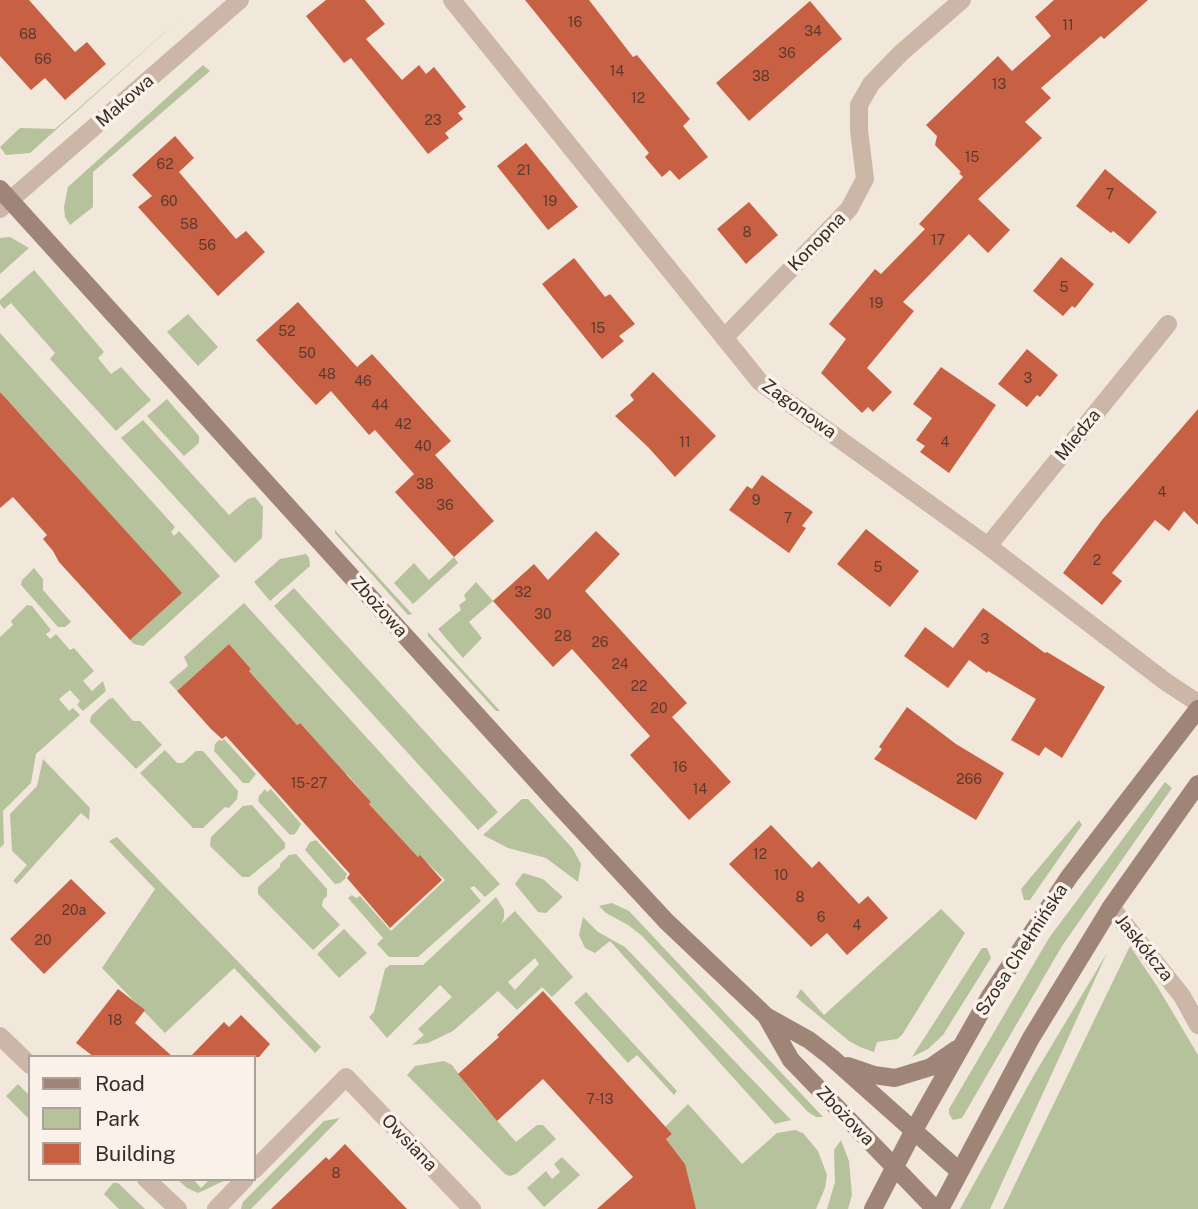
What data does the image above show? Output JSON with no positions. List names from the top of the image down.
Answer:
{
  "streets": {
    "street": [
      "Makowa",
      "Konopna",
      "Zagonowa",
      "Miedza",
      "Zbożowa",
      "Jaskółcza",
      "Szosa Chełmińska",
      "Owsiana"
    ]
  },
  "crossings": [
    ["Makowa", "Zbożowa"],
    ["Konopna", "Zagonowa"],
    ["Zagonowa", "Miedza"],
    ["Zbożowa", "Szosa Chełmińska"]
  ],
  "house_numbers": [
    "16",
    "11",
    "34",
    "68",
    "36",
    "66",
    "14",
    "38",
    "13",
    "12",
    "23",
    "15",
    "62",
    "21",
    "7",
    "60",
    "19",
    "58",
    "8",
    "17",
    "56",
    "5",
    "19",
    "15",
    "52",
    "50",
    "48",
    "3",
    "46",
    "44",
    "42",
    "11",
    "4",
    "40",
    "38",
    "4",
    "9",
    "36",
    "7",
    "2",
    "5",
    "32",
    "30",
    "28",
    "3",
    "26",
    "24",
    "22",
    "20",
    "16",
    "266",
    "15-27",
    "14",
    "12",
    "10",
    "8",
    "20a",
    "6",
    "4",
    "20",
    "18",
    "7-13",
    "8"
  ],
  "legend": ["Road", "Park", "Building"]
}
